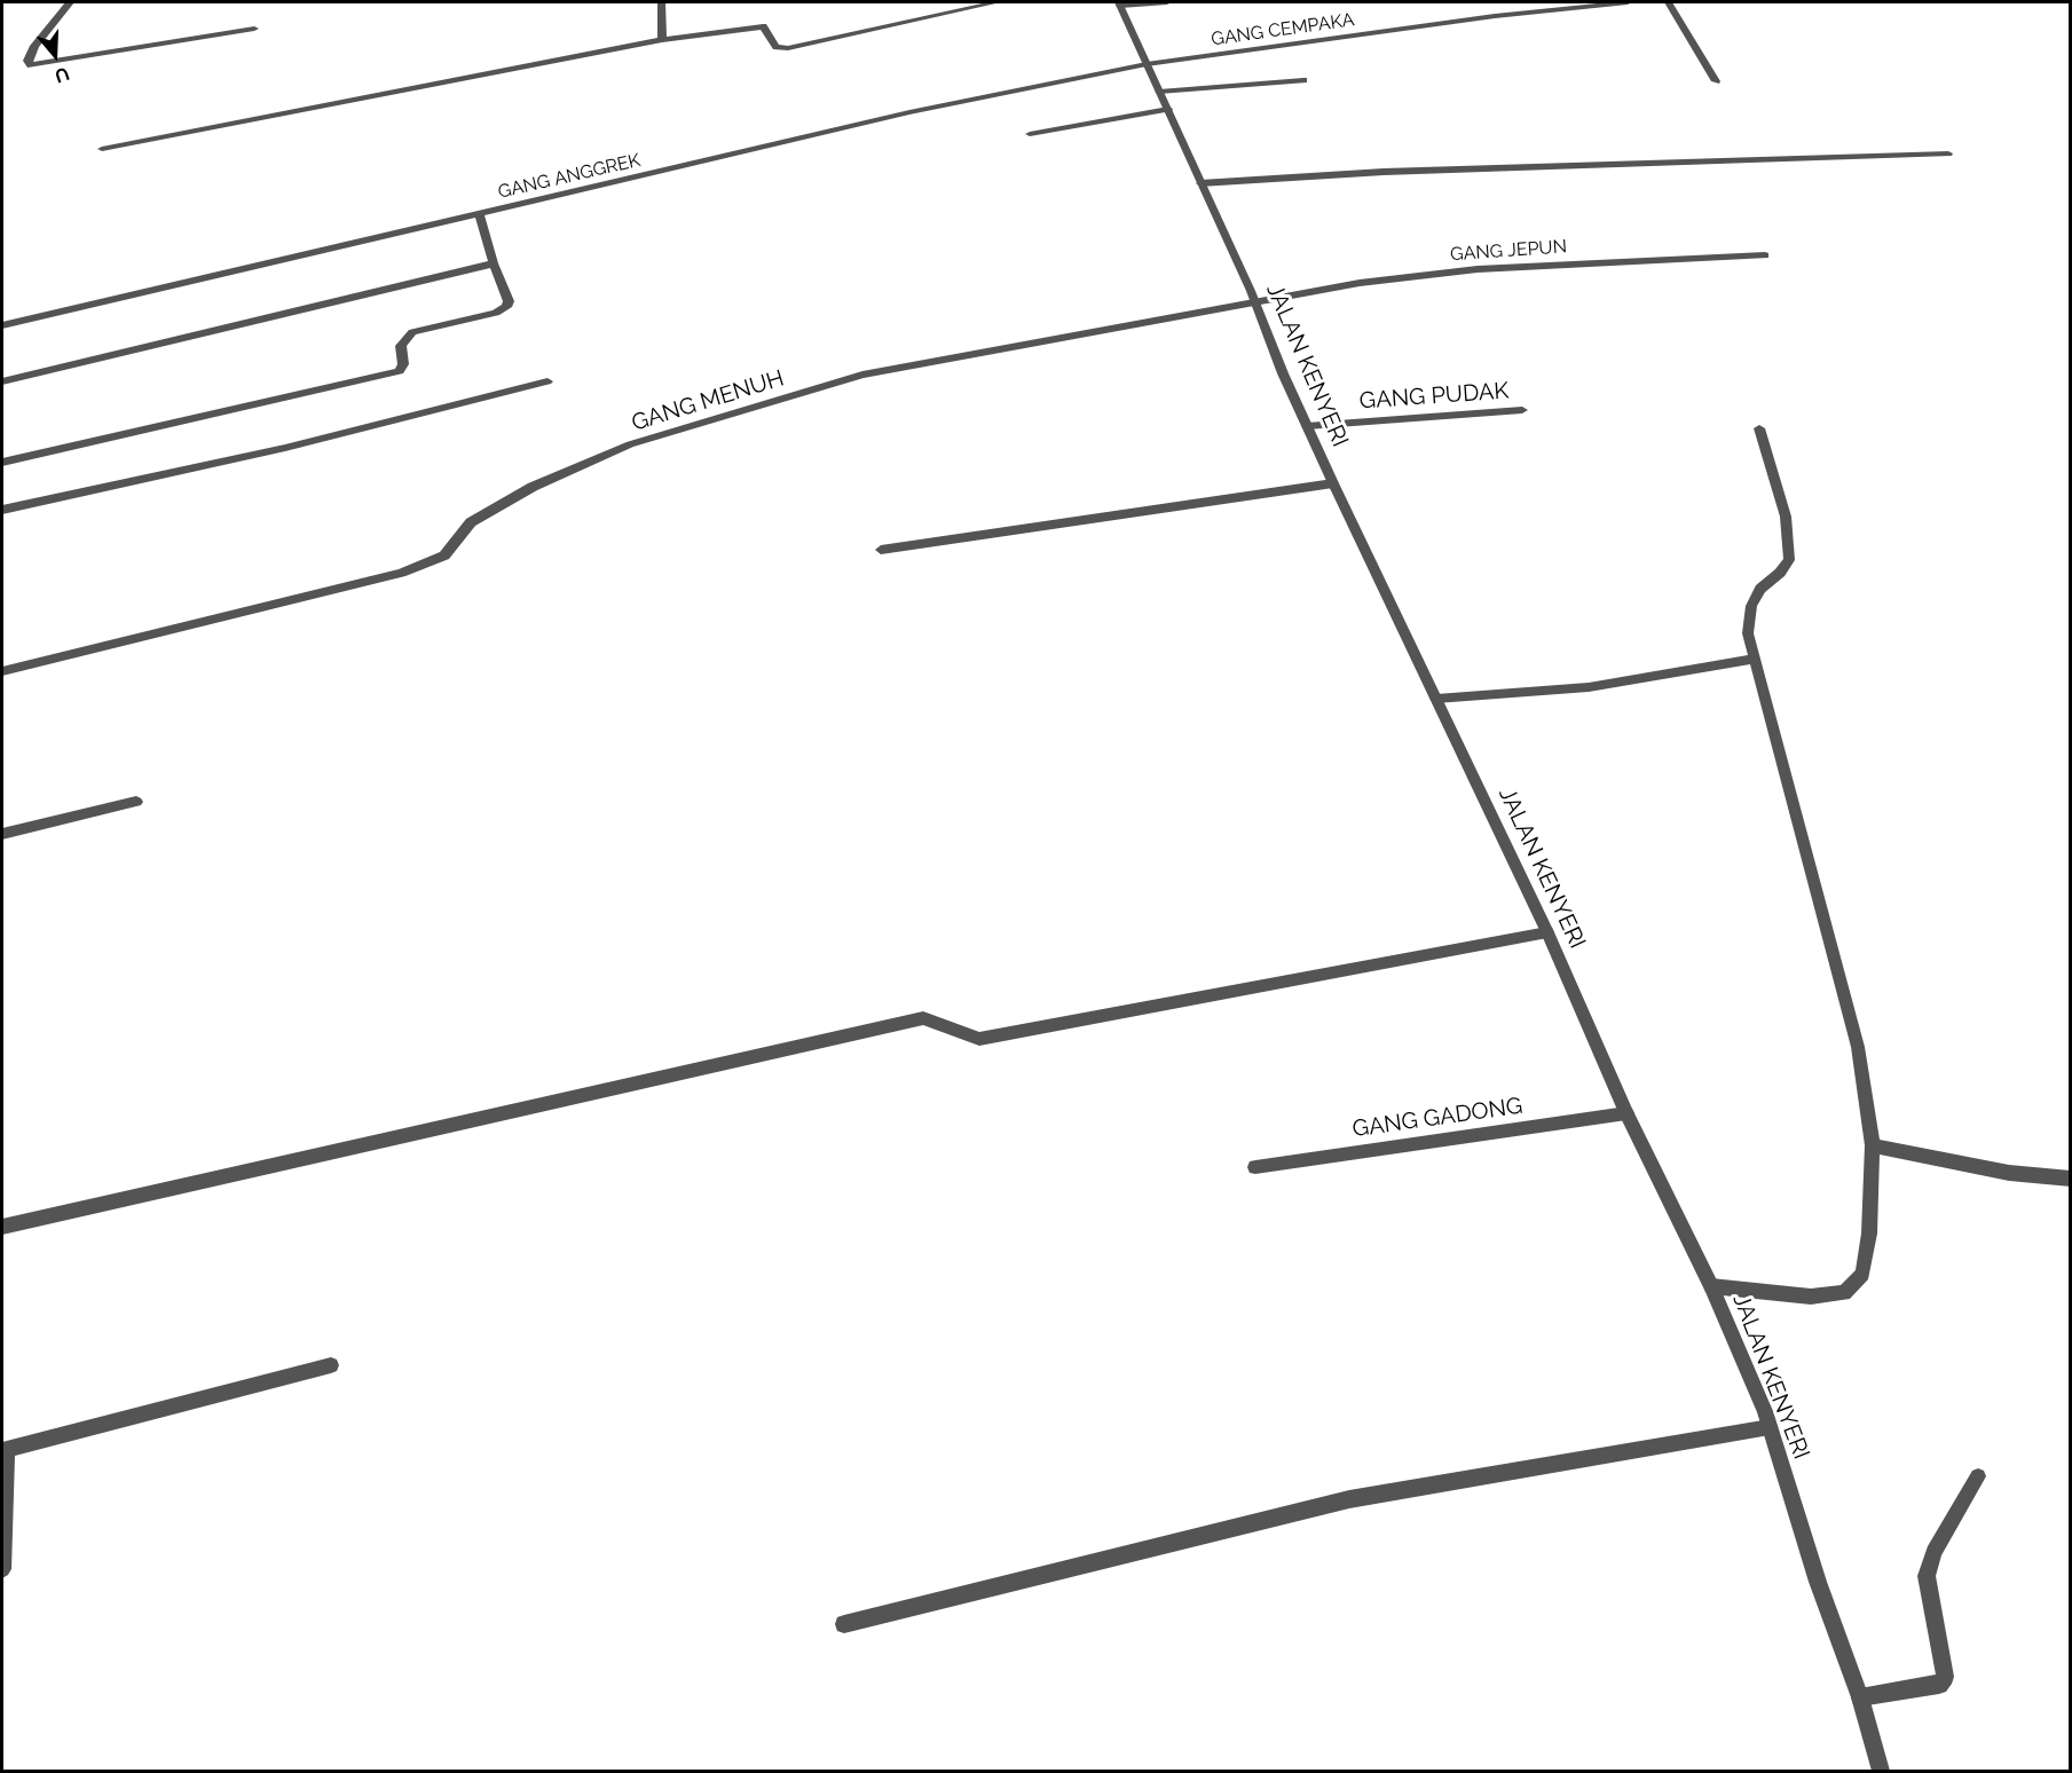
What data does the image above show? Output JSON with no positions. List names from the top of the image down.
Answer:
{
  "streets": {
    "street": [
      "GANG CEMPAKA",
      "GANG ANGGREK",
      "GANG JEPUN",
      "JALAN KENYERI",
      "GANG PUDAK",
      "GANG MENUH",
      "GANG GADONG"
    ]
  },
  "crossings": [
    ["GANG CEMPAKA", "GANG ANGGREK"],
    ["GANG CEMPAKA", "JALAN KENYERI"],
    ["GANG ANGGREK", "JALAN KENYERI"],
    ["GANG JEPUN", "JALAN KENYERI"],
    ["GANG JEPUN", "GANG MENUH"],
    ["JALAN KENYERI", "GANG PUDAK"],
    ["JALAN KENYERI", "GANG MENUH"],
    ["JALAN KENYERI", "GANG GADONG"]
  ],
  "north": "bottom"
}
